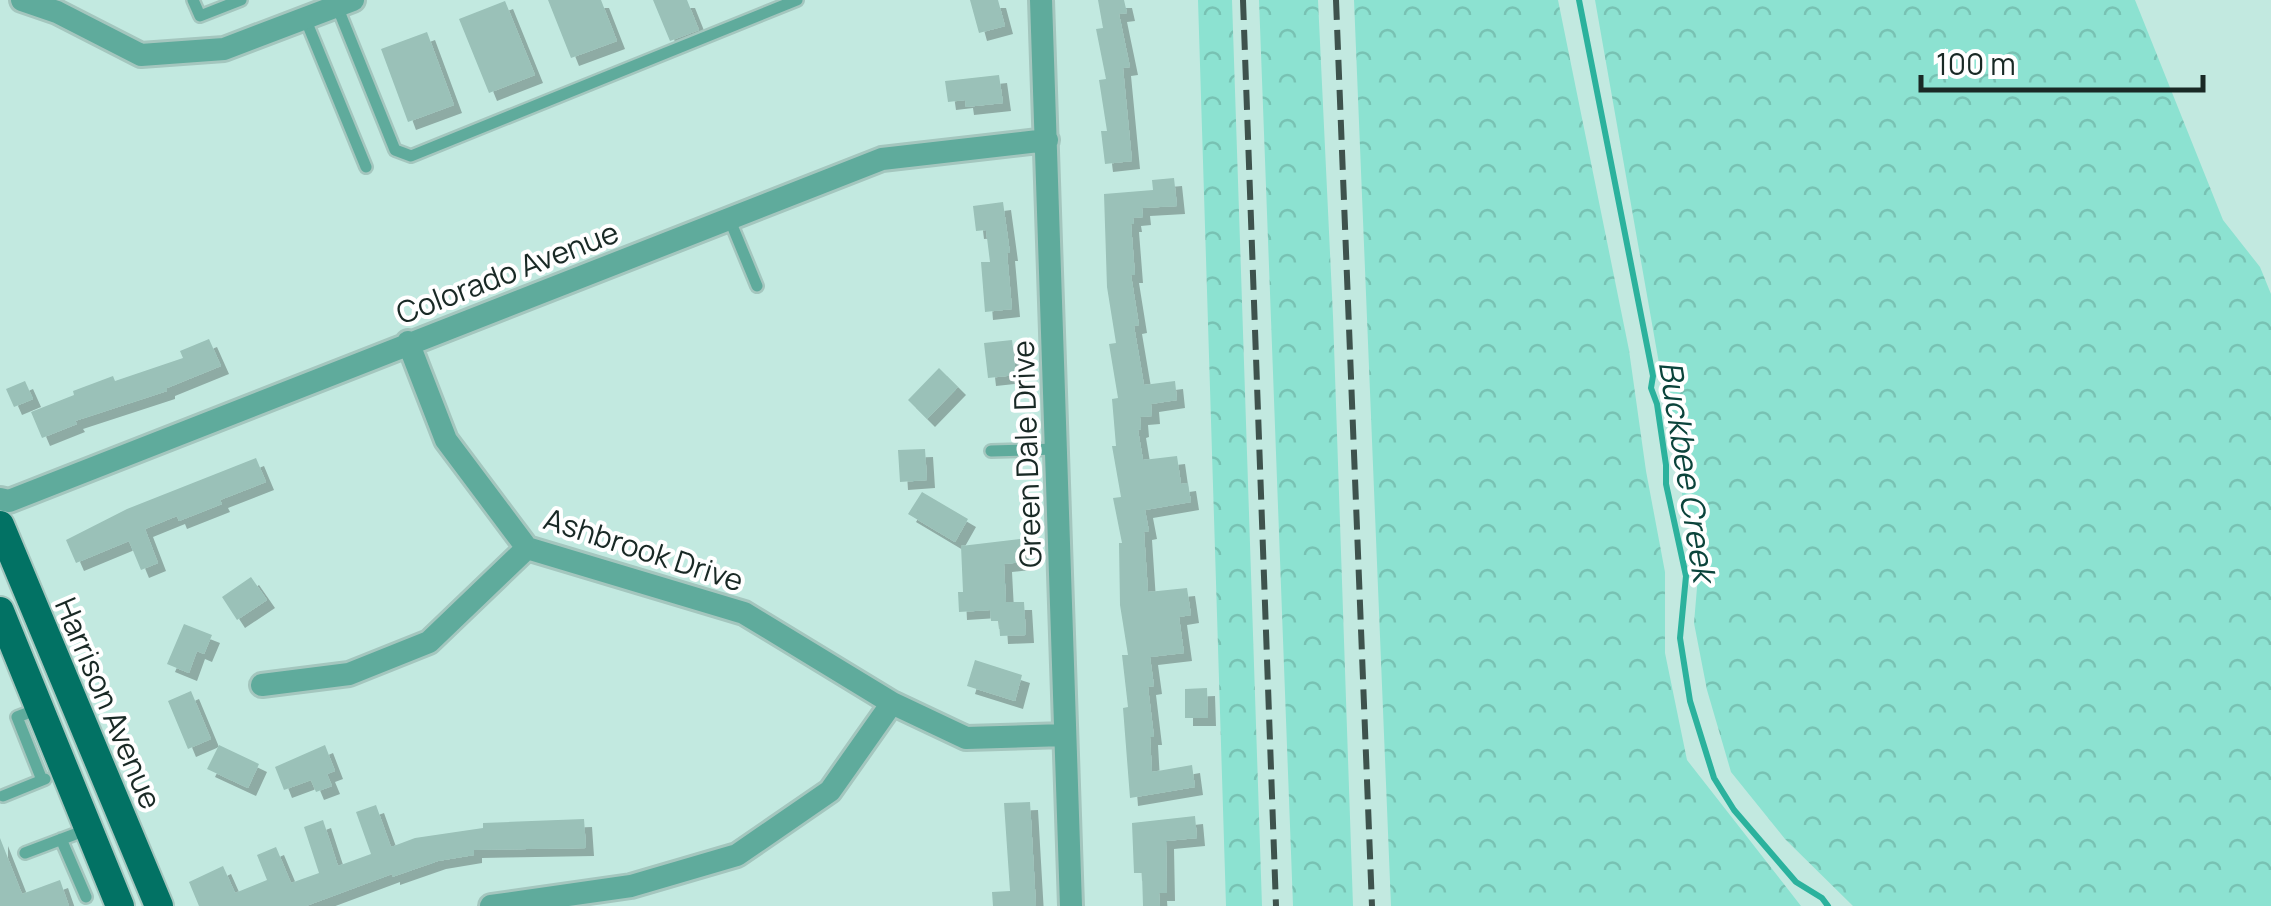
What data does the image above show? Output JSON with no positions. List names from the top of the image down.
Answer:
{
  "streets": {
    "main road": ["Harrison Avenue"],
    "street": ["Colorado Avenue", "Green Dale Drive", "Ashbrook Drive"]
  },
  "crossings": [
    ["Colorado Avenue", "Green Dale Drive"],
    ["Colorado Avenue", "Ashbrook Drive"],
    ["Green Dale Drive", "Ashbrook Drive"]
  ],
  "water": ["Buckbee Creek"],
  "scale_bar": "100 m"
}
